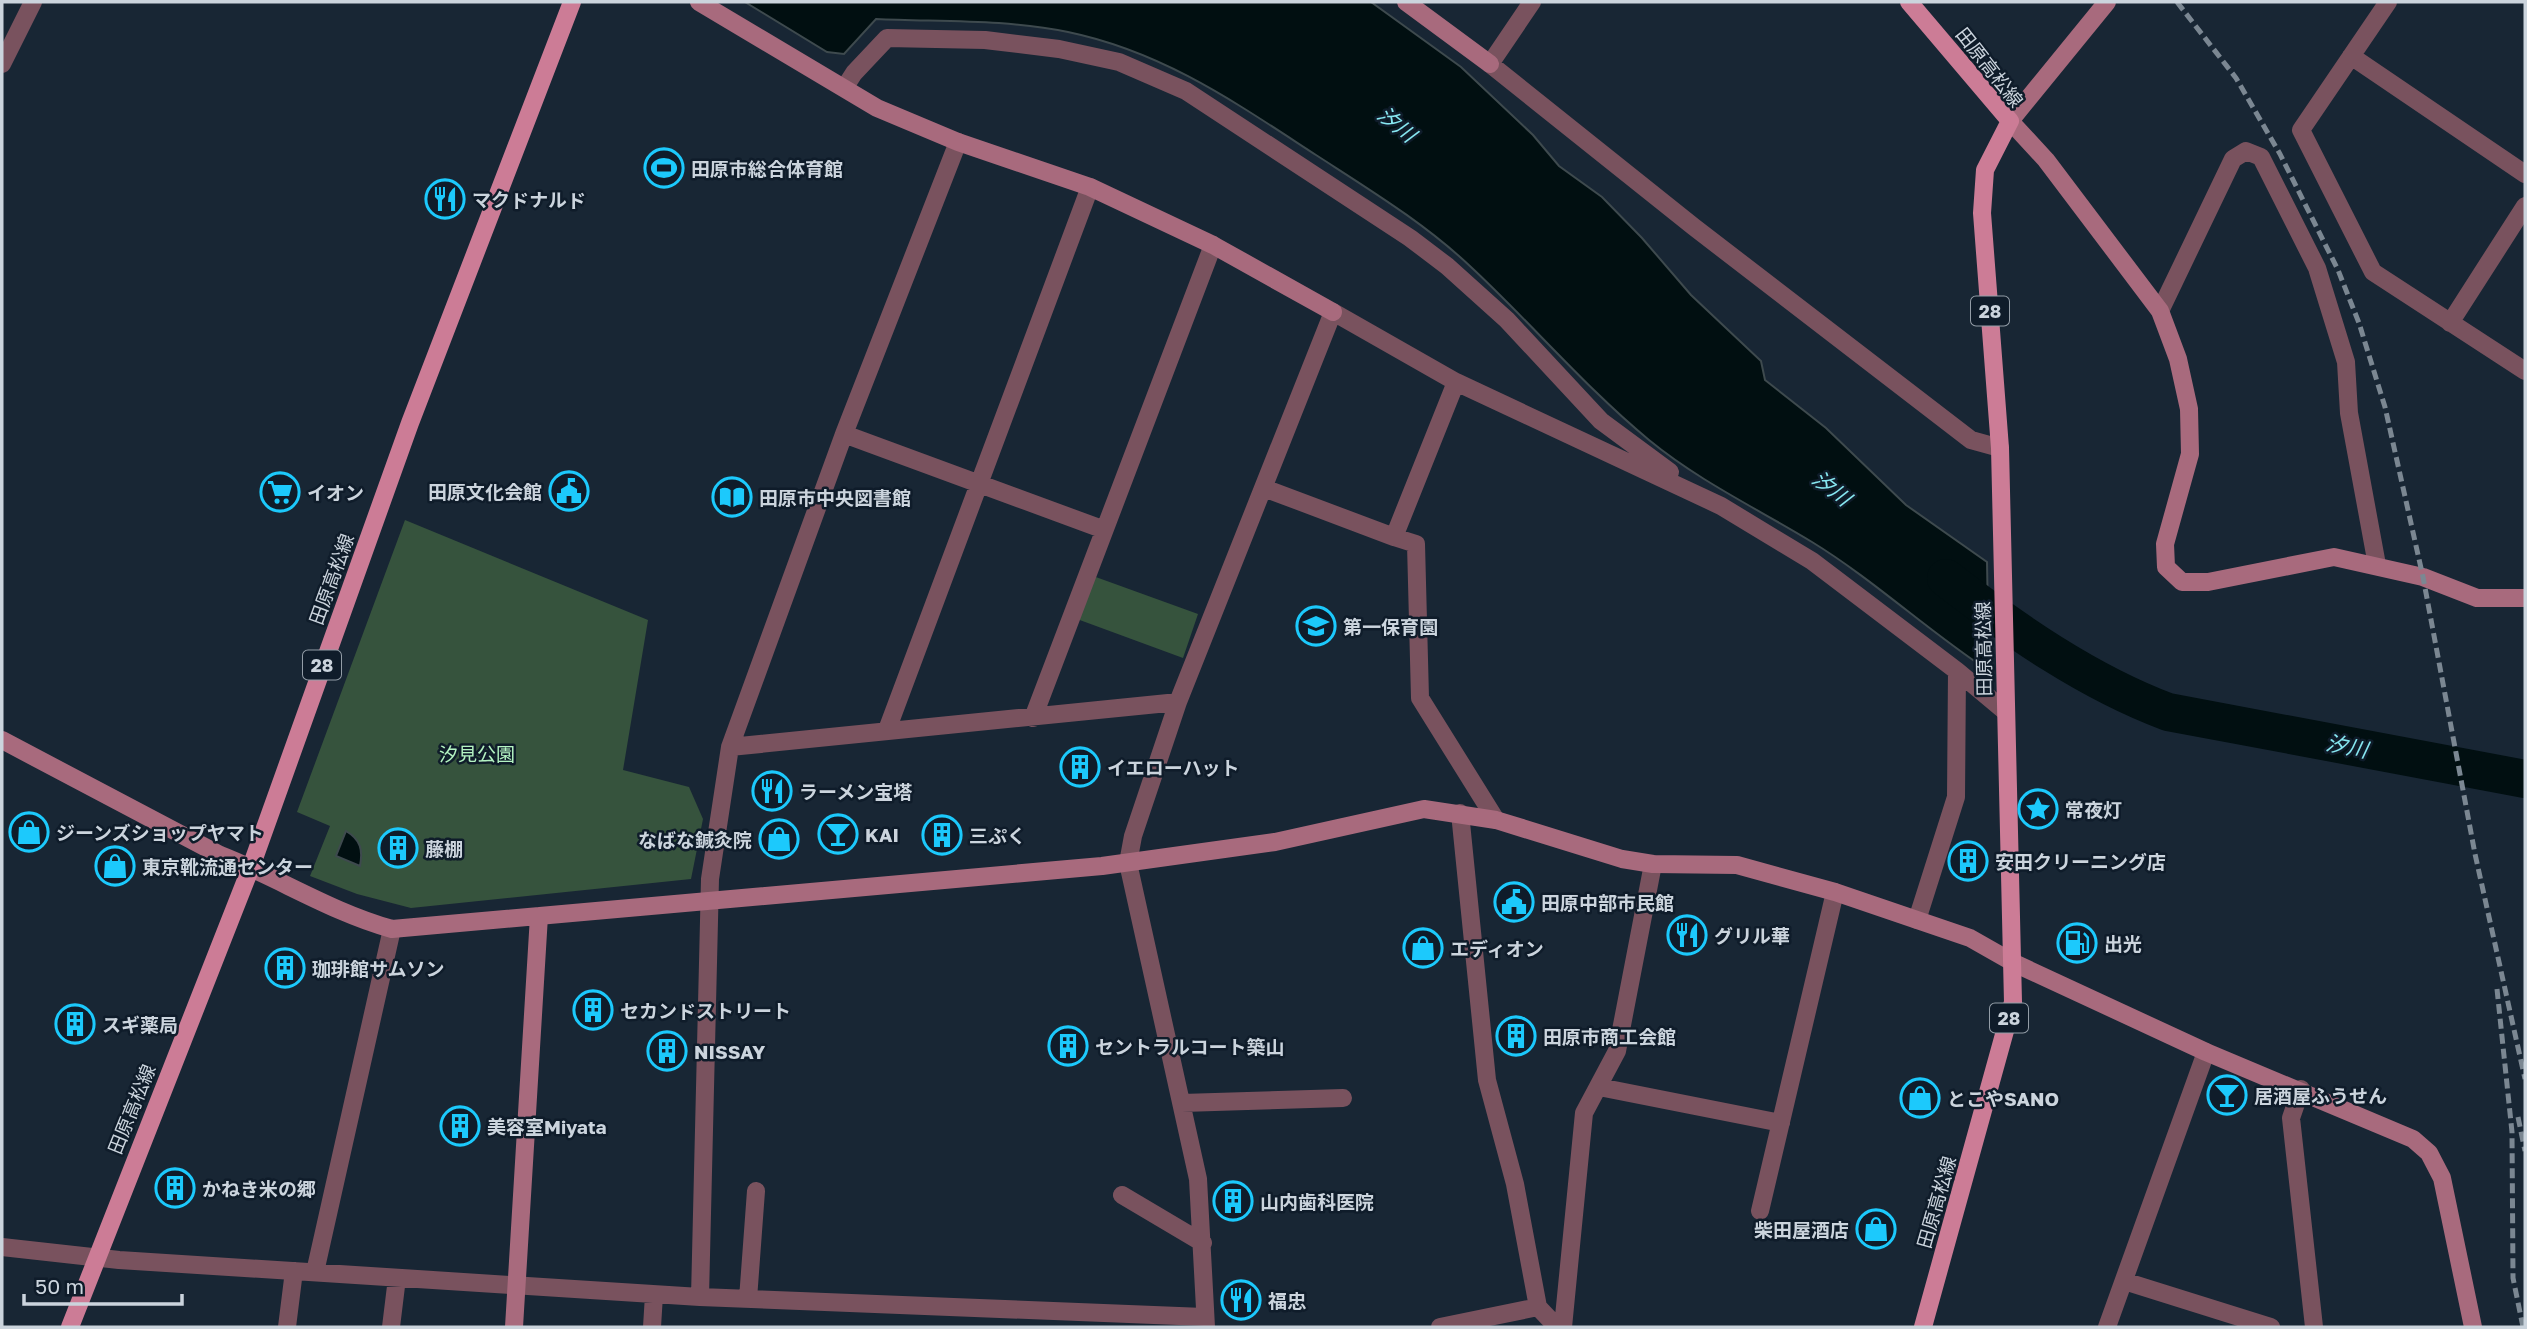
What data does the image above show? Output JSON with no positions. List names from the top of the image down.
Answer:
{
  "streets": {
    "main road": ["田原高松線", "28"]
  },
  "water": ["汐川"],
  "parks": ["汐見公園"],
  "places": {
    "sports": ["田原市総合体育館"],
    "restaurant": [
      "マクドナルド",
      "ラーメン宝塔",
      "グリル華",
      "福忠"
    ],
    "public building": ["田原文化会館", "田原中部市民館"],
    "supermarket": ["イオン"],
    "library": ["田原市中央図書館"],
    "school or university": ["第一保育園"],
    "building": [
      "イエローハット",
      "三ぷく",
      "藤棚",
      "安田クリーニング店",
      "珈琲館サムソン",
      "セカンドストリート",
      "スギ薬局",
      "田原市商工会館",
      "セントラルコート築山",
      "NISSAY",
      "美容室Miyata",
      "かねき米の郷",
      "山内歯科医院"
    ],
    "place": ["常夜灯"],
    "shop": [
      "ジーンズショップヤマト",
      "なばな鍼灸院",
      "東京靴流通センター",
      "エディオン",
      "とこやSANO",
      "柴田屋酒店"
    ],
    "bar": ["KAI", "居酒屋ふうせん"],
    "fuel station": ["出光"]
  },
  "scale_bar": "50 m"
}
